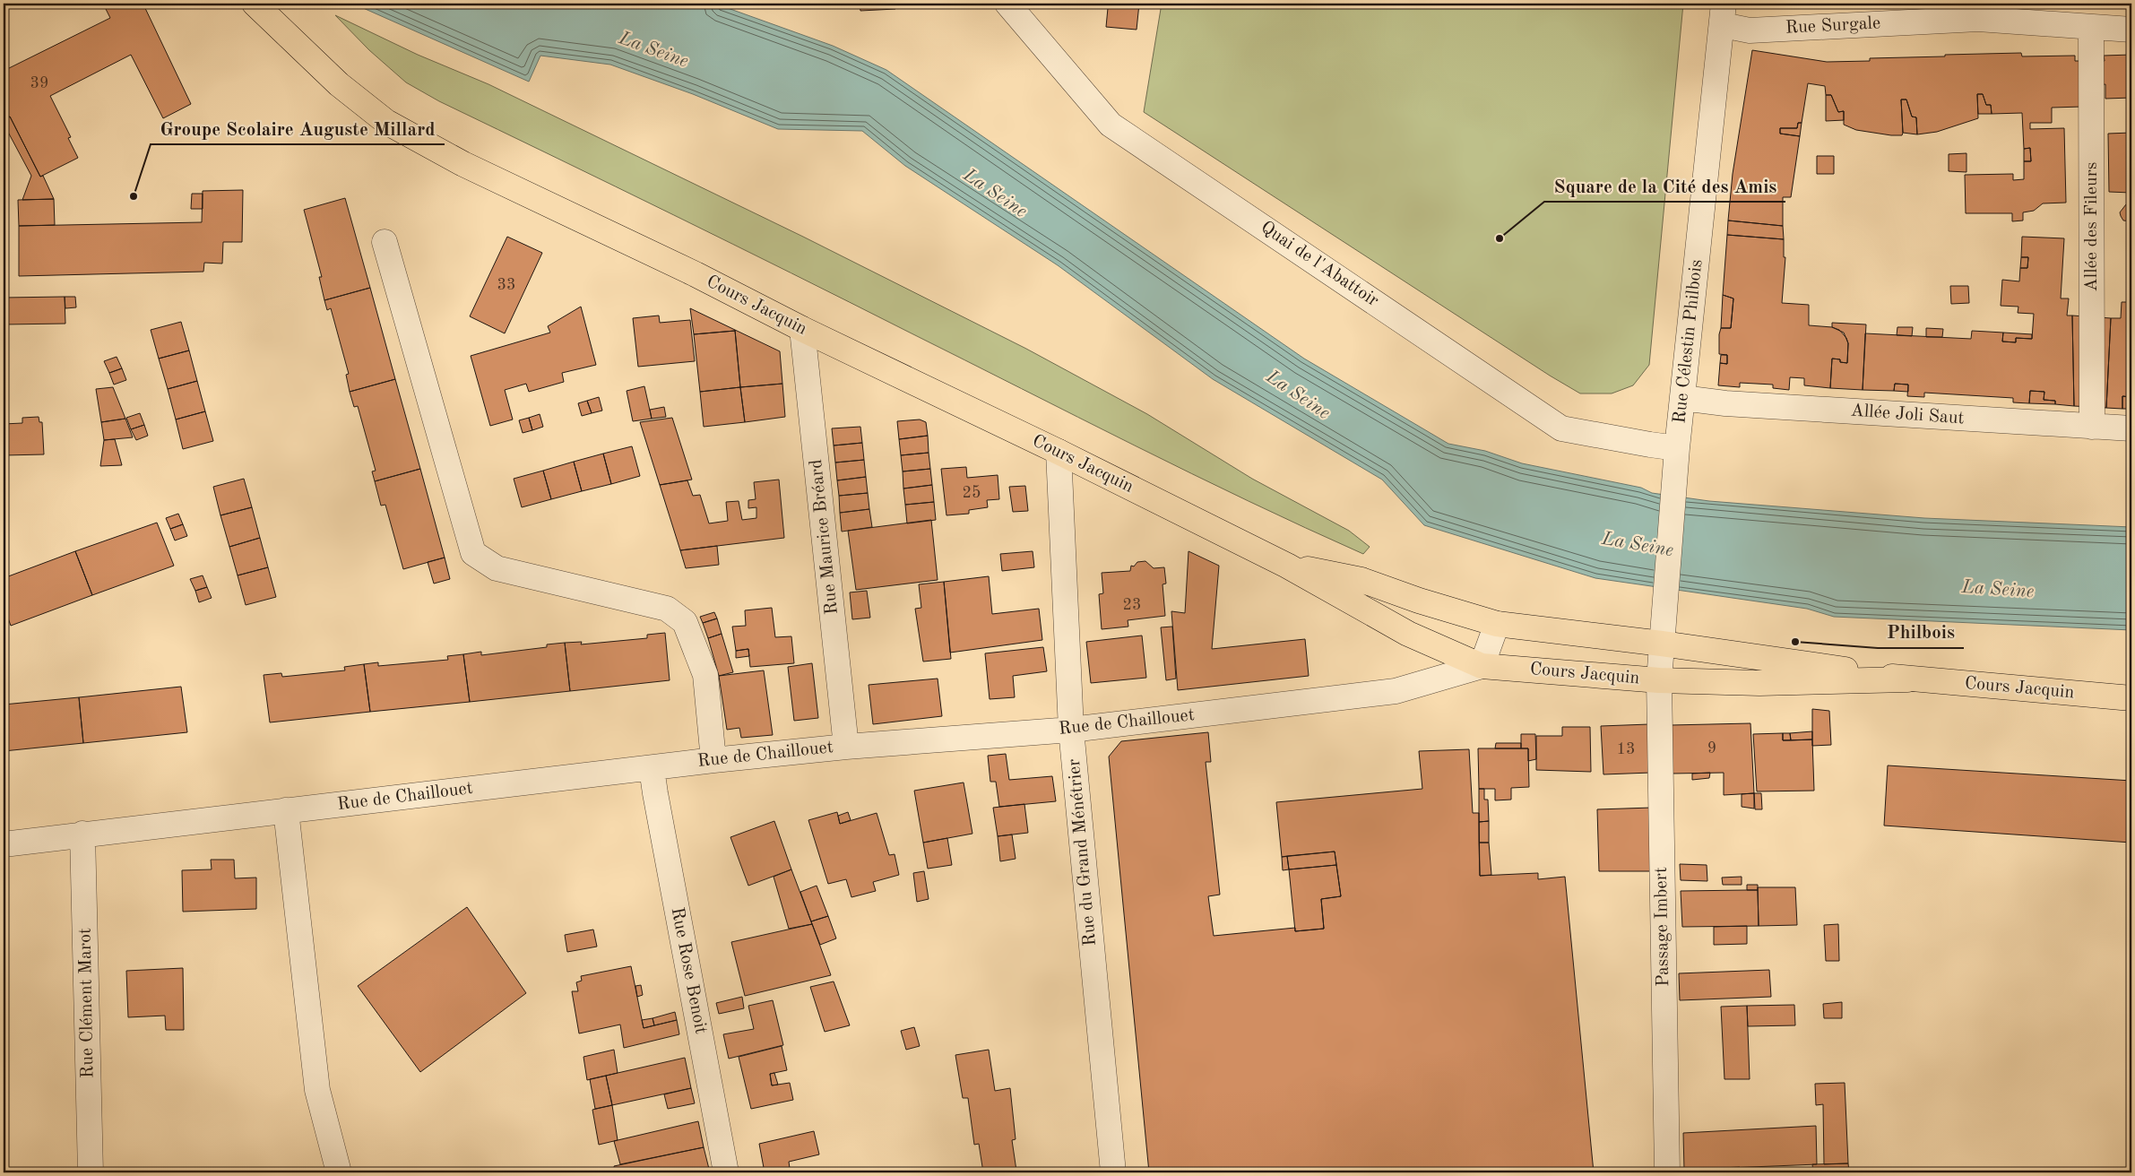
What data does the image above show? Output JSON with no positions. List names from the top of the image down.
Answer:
{
  "streets": {
    "main road": ["Cours Jacquin"],
    "street": [
      "Rue Surgale",
      "Allée des Fileurs",
      "Quai de l'Abattoir",
      "Rue Célestin Philbois",
      "Allée Joli Saut",
      "Rue Maurice Bréard",
      "Rue de Chaillouet",
      "Rue du Grand Ménétrier",
      "Passage Imbert",
      "Rue Rose Benoit",
      "Rue Clément Marot"
    ]
  },
  "crossings": [
    ["Rue Surgale", "Allée des Fileurs"],
    ["Rue Surgale", "Rue Célestin Philbois"],
    ["Allée des Fileurs", "Allée Joli Saut"],
    ["Quai de l'Abattoir", "Rue Célestin Philbois"],
    ["Cours Jacquin", "Rue Célestin Philbois"],
    ["Cours Jacquin", "Rue Maurice Bréard"],
    ["Cours Jacquin", "Rue de Chaillouet"],
    ["Cours Jacquin", "Rue du Grand Ménétrier"],
    ["Cours Jacquin", "Passage Imbert"],
    ["Rue Célestin Philbois", "Allée Joli Saut"],
    ["Rue Célestin Philbois", "Passage Imbert"],
    ["Rue Maurice Bréard", "Rue de Chaillouet"],
    ["Rue de Chaillouet", "Rue du Grand Ménétrier"],
    ["Rue de Chaillouet", "Rue Rose Benoit"],
    ["Rue de Chaillouet", "Rue Clément Marot"]
  ],
  "water": ["La Seine"],
  "places": ["Groupe Scolaire Auguste Millard", "Square de la Cité des Amis", "Philbois"],
  "house_numbers": [
    "39",
    "33",
    "25",
    "23",
    "9",
    "13"
  ]
}
